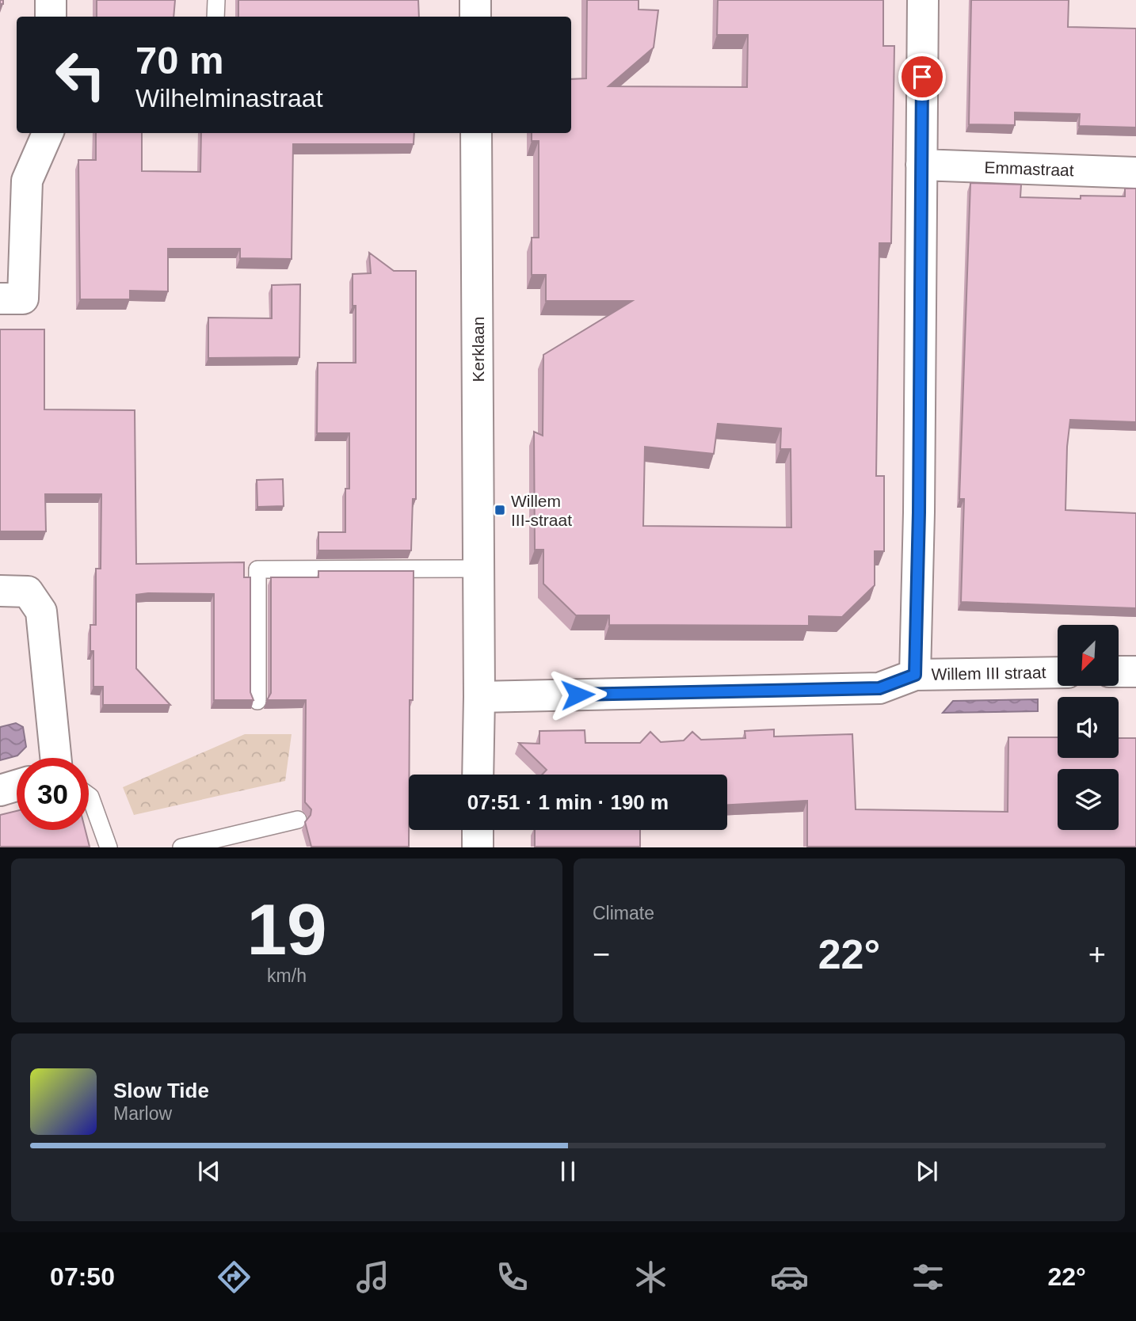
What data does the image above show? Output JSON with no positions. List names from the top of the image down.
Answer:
{
  "streets": {
    "street": ["Emmastraat", "Kerklaan", "Willem III straat"]
  },
  "crossings": [
    ["Kerklaan", "Willem III straat"]
  ],
  "places": {
    "transit": ["Willem III-straat"]
  },
  "north": "bottom left",
  "page": {
    "turn": ["70 m", "Wilhelminastraat"],
    "limit": "30",
    "trip": "07:51 · 1 min · 190 m",
    "tile": [
      ["19", "km/h"],
      "Climate"
    ],
    "heat": ["−", "22°", "+"],
    "song": ["Slow Tide", "Marlow"],
    "tabs": ["07:50", "22°"]
  }
}
